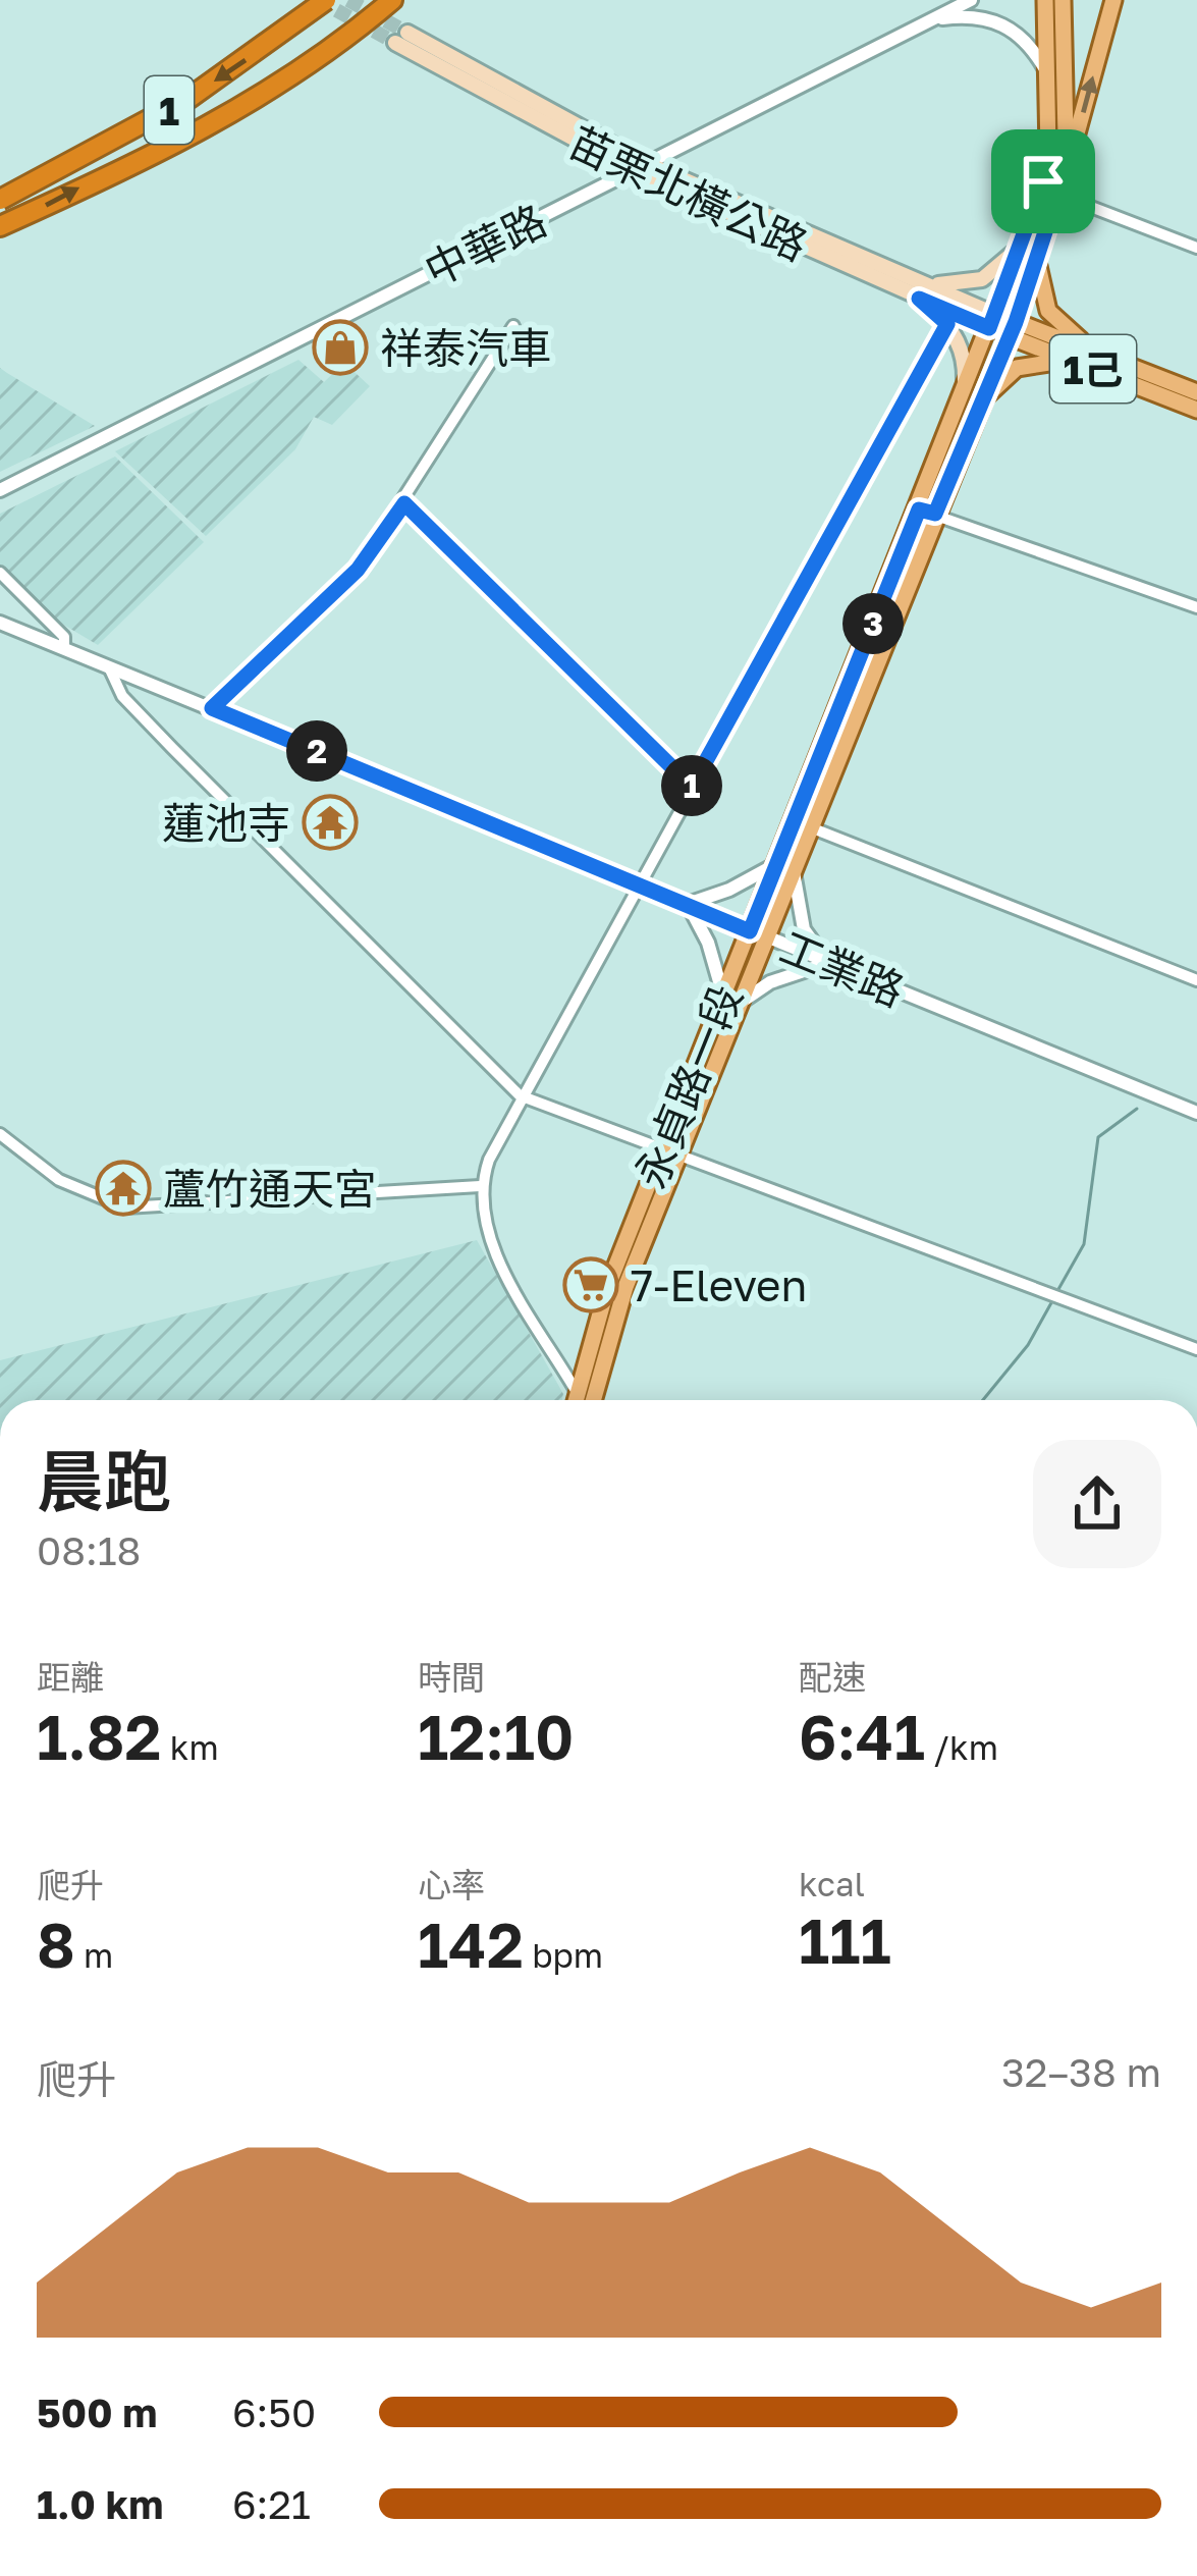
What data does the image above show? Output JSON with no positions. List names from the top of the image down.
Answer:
{
  "streets": {
    "highway": ["1"],
    "main road": ["苗栗北橫公路", "1己", "永貞路一段"],
    "street": ["中華路", "工業路"]
  },
  "crossings": [
    ["苗栗北橫公路", "中華路"],
    ["苗栗北橫公路", "1己"],
    ["苗栗北橫公路", "永貞路一段"],
    ["1己", "永貞路一段"],
    ["工業路", "永貞路一段"]
  ],
  "places": {
    "shop": ["祥泰汽車"],
    "temple": ["蓮池寺", "蘆竹通天宮"],
    "supermarket": ["7-Eleven"]
  },
  "page": {
    "pins": ["3", "2", "1"],
    "heading": ["晨跑", "08:18"],
    "stats": [
      ["距離", "1.82 km"],
      ["時間", "12:10"],
      ["配速", "6:41 /km"],
      ["爬升", "8 m"],
      ["心率", "142 bpm"],
      ["kcal", "111"]
    ],
    "chart": ["爬升", "32–38 m"],
    "list": [
      {
        "name": "500 m",
        "note": "6:50"
      },
      {
        "name": "1.0 km",
        "note": "6:21"
      }
    ]
  }
}
